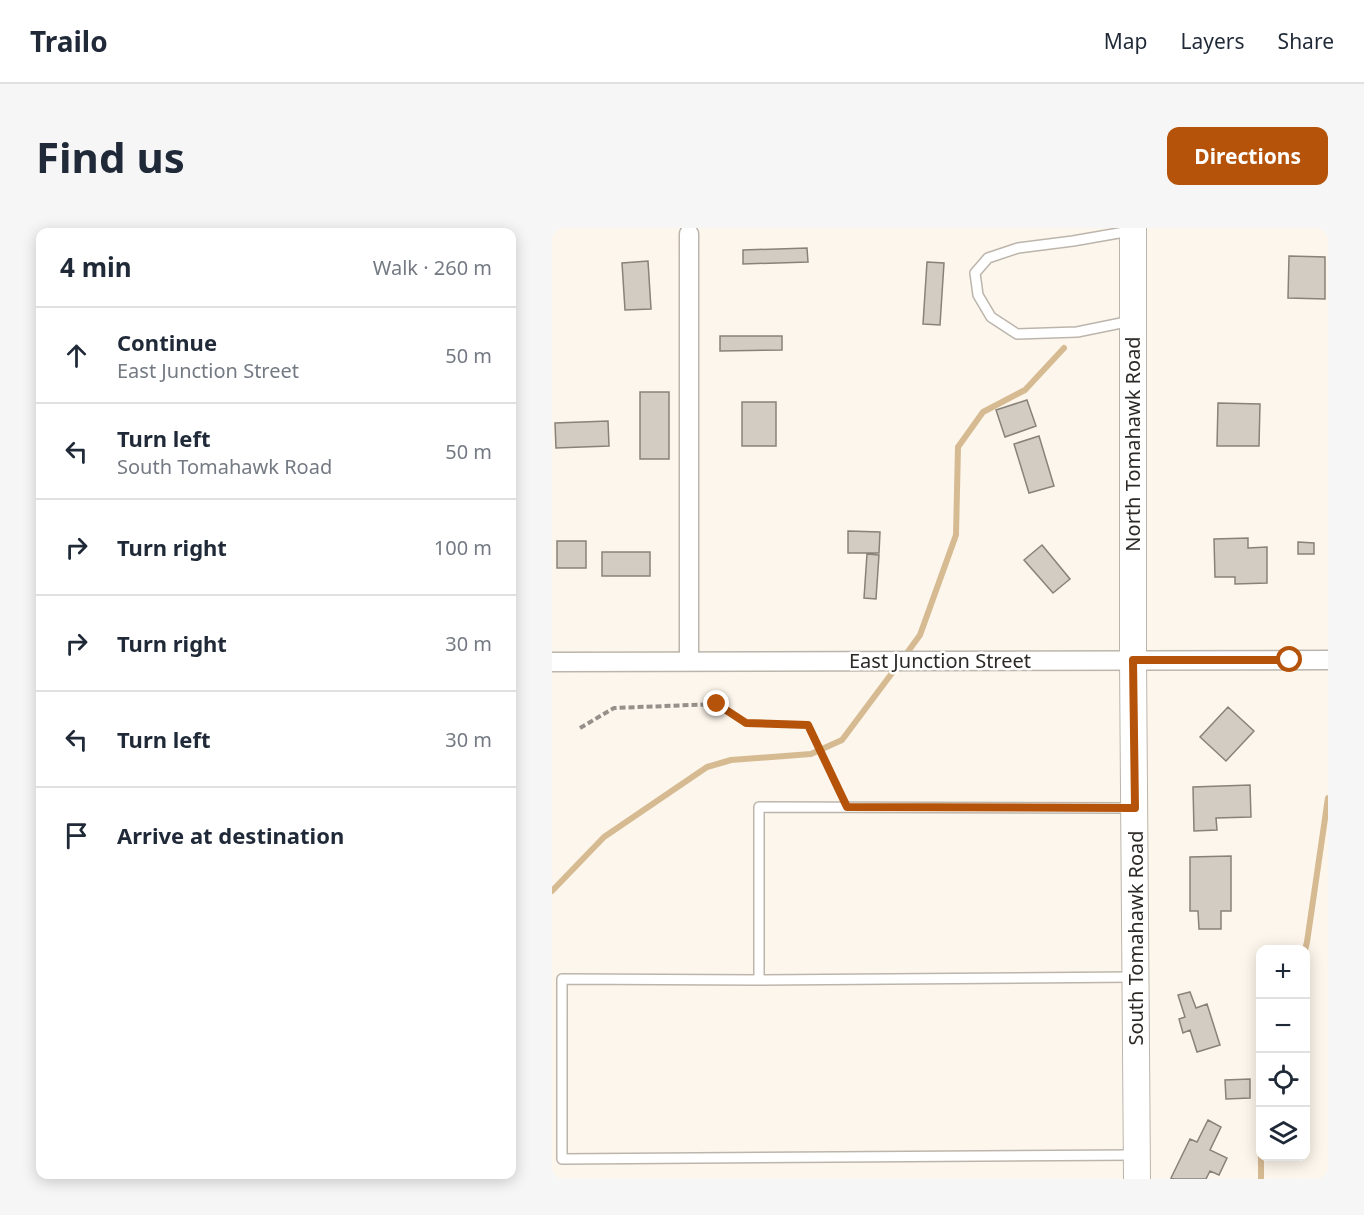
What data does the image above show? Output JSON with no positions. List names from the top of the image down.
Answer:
{
  "streets": {
    "main road": ["North Tomahawk Road", "South Tomahawk Road"],
    "street": ["East Junction Street"]
  },
  "crossings": [
    ["North Tomahawk Road", "East Junction Street"],
    ["North Tomahawk Road", "South Tomahawk Road"],
    ["East Junction Street", "South Tomahawk Road"]
  ],
  "page": {
    "header": "Trailo",
    "nav": ["Map", "Layers", "Share"],
    "buttons": "Directions",
    "title": "Find us",
    "heading": ["4 min", "Walk · 260 m"],
    "list": [
      ["Continue", "East Junction Street", "50 m"],
      ["Turn left", "South Tomahawk Road", "50 m"],
      ["Turn right", "100 m"],
      ["Turn right", "30 m"],
      ["Turn left", "30 m"],
      "Arrive at destination"
    ],
    "map_buttons": ["+", "−"]
  }
}
